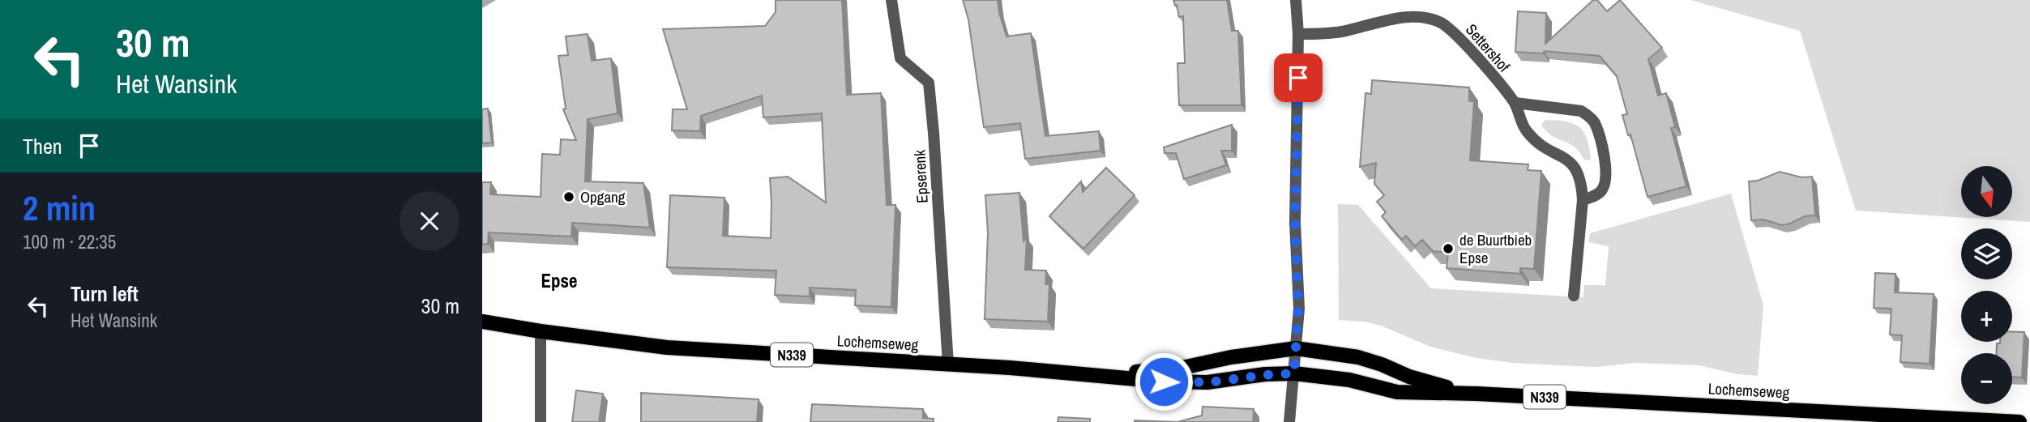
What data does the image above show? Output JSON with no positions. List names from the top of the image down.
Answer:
{
  "streets": {
    "main road": ["Lochemseweg", "N339"],
    "street": ["Settershof", "Epserenk"]
  },
  "crossings": [
    ["Epserenk", "Lochemseweg"]
  ],
  "districts": ["Epse"],
  "places": ["Opgang", "de Buurtbieb Epse"],
  "north": "bottom",
  "page": {
    "turn": ["30 m", "Het Wansink"],
    "then": "Then",
    "map_buttons": ["+", "−"],
    "heading": ["2 min", "100 m · 22:35"],
    "list": [
      {
        "name": "Turn left",
        "note": "Het Wansink",
        "value": "30 m"
      }
    ]
  }
}
